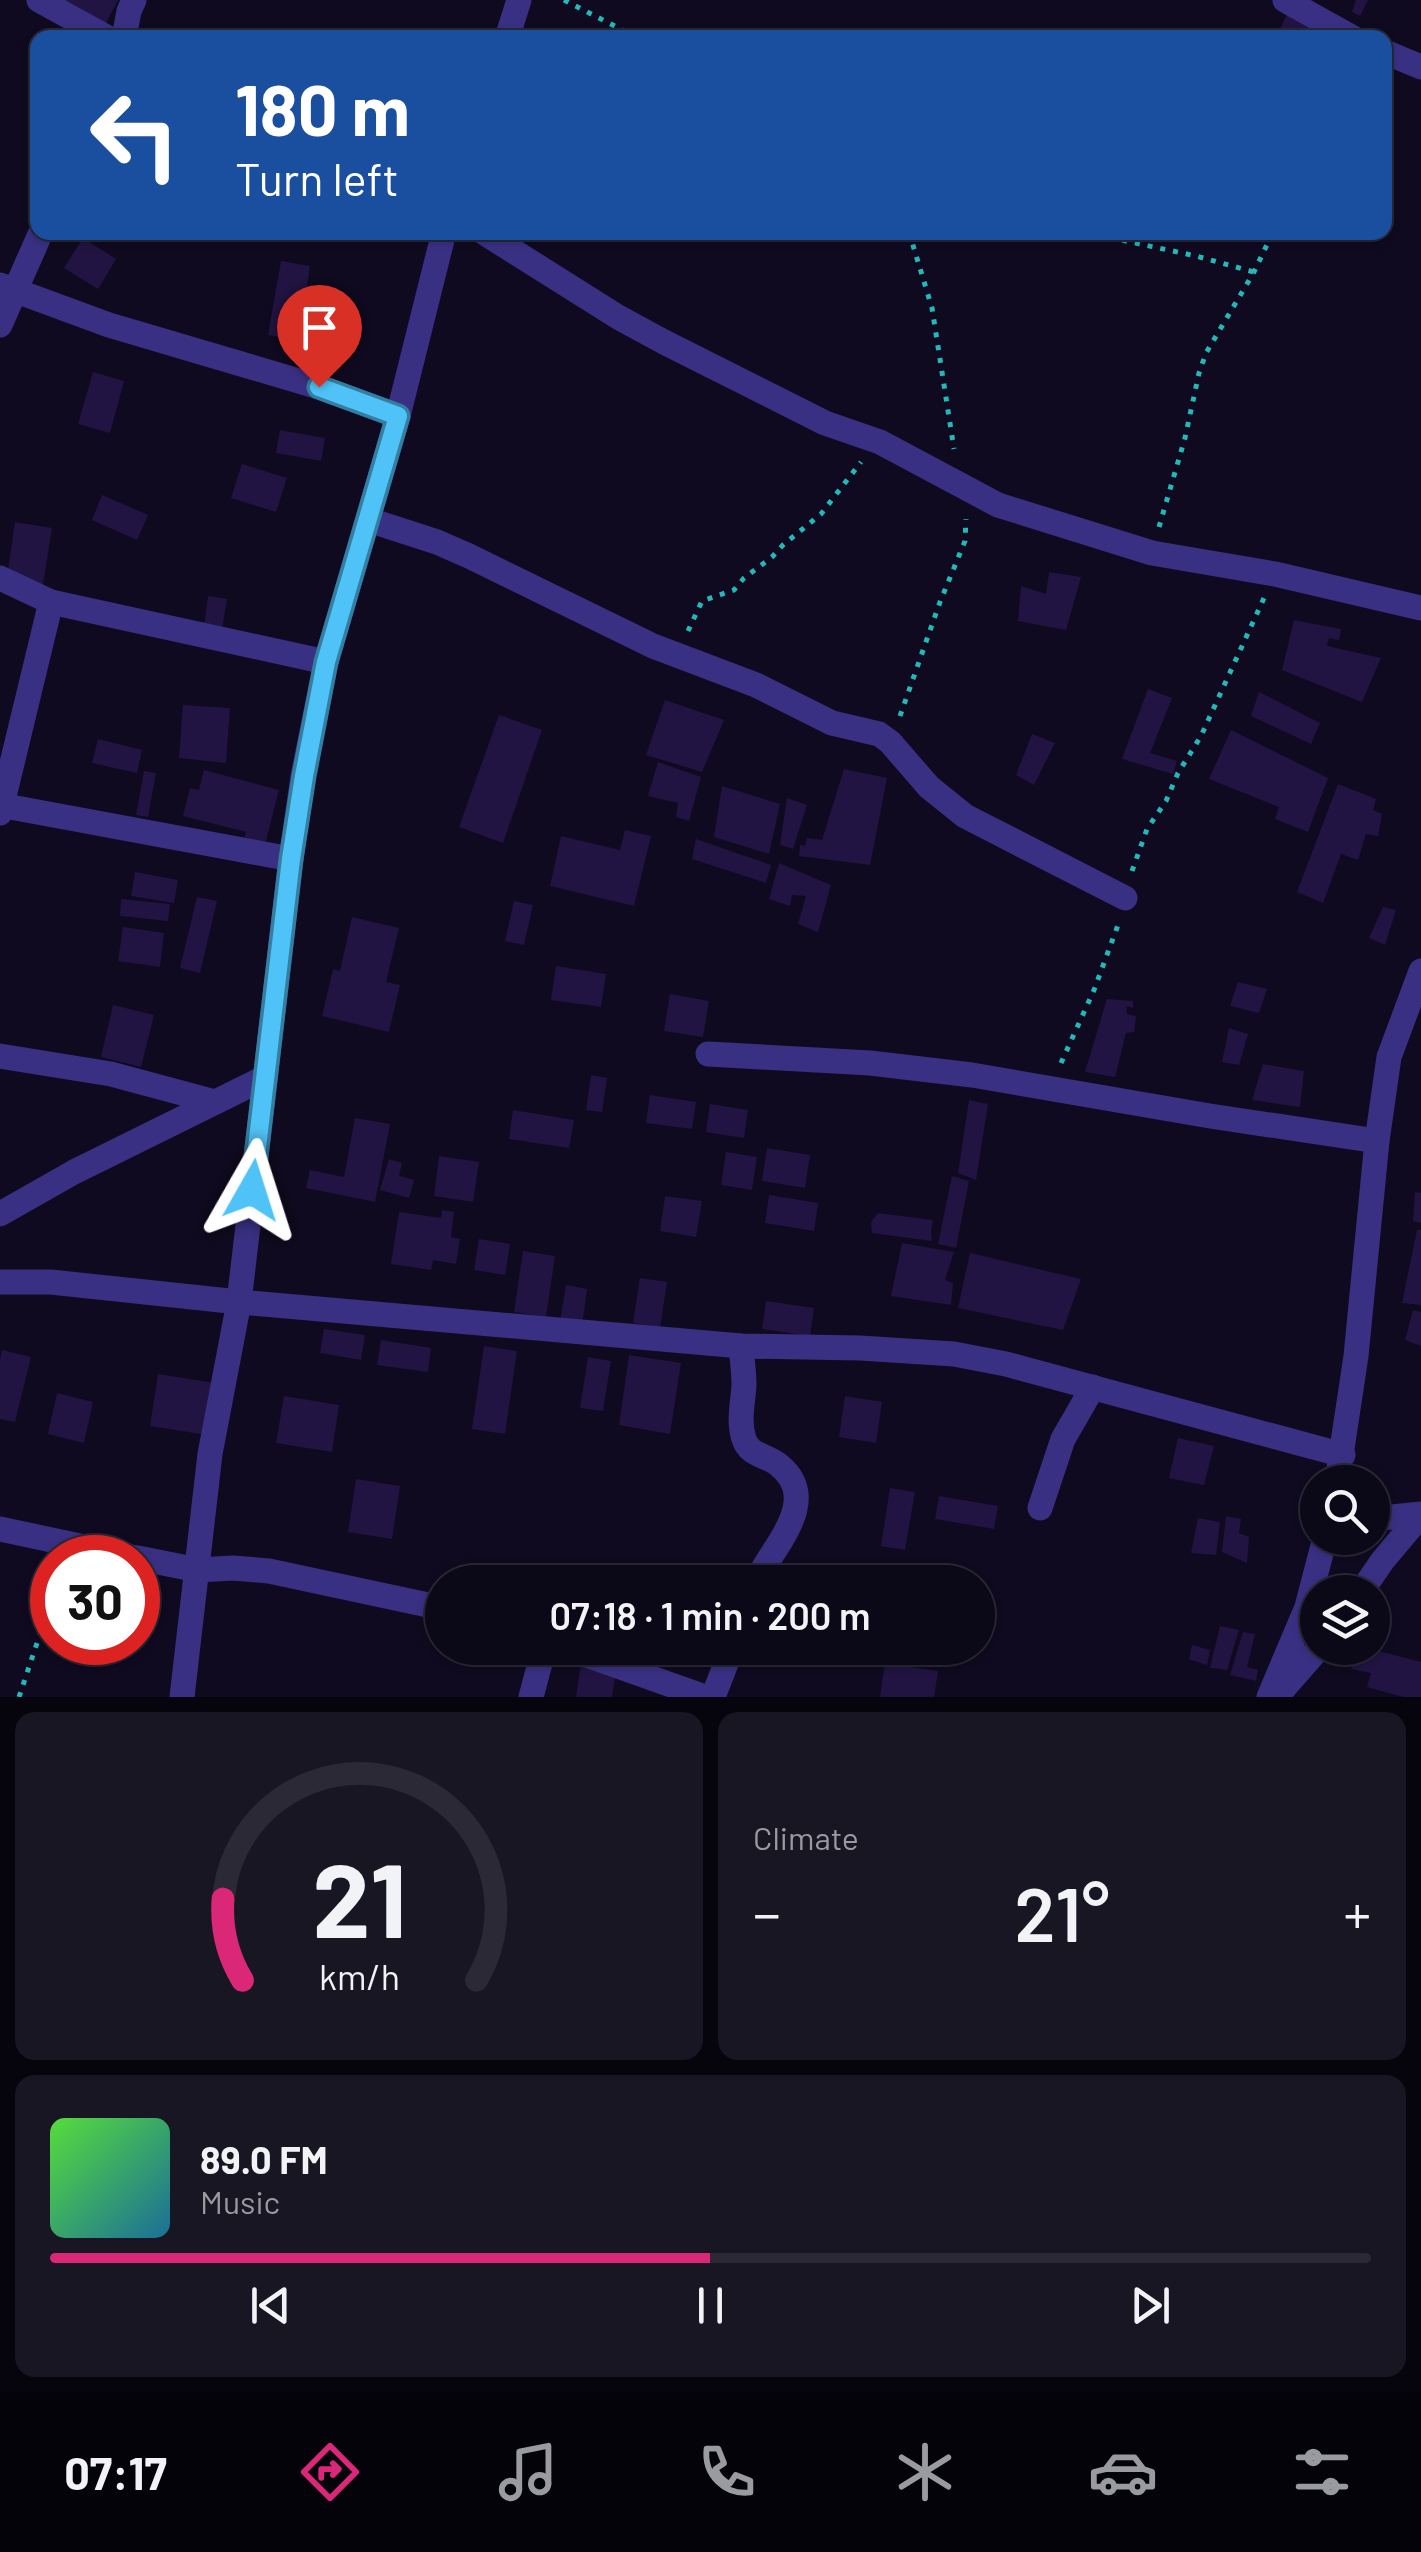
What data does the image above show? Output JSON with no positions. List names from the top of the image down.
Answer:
{
  "page": {
    "turn": ["180 m", "Turn left"],
    "limit": "30",
    "trip": "07:18 · 1 min · 200 m",
    "tile": "Climate",
    "heat": ["−", "21°", "+"],
    "song": ["89.0 FM", "Music"],
    "tabs": "07:17",
    "gauge": ["21", "km/h"]
  }
}
